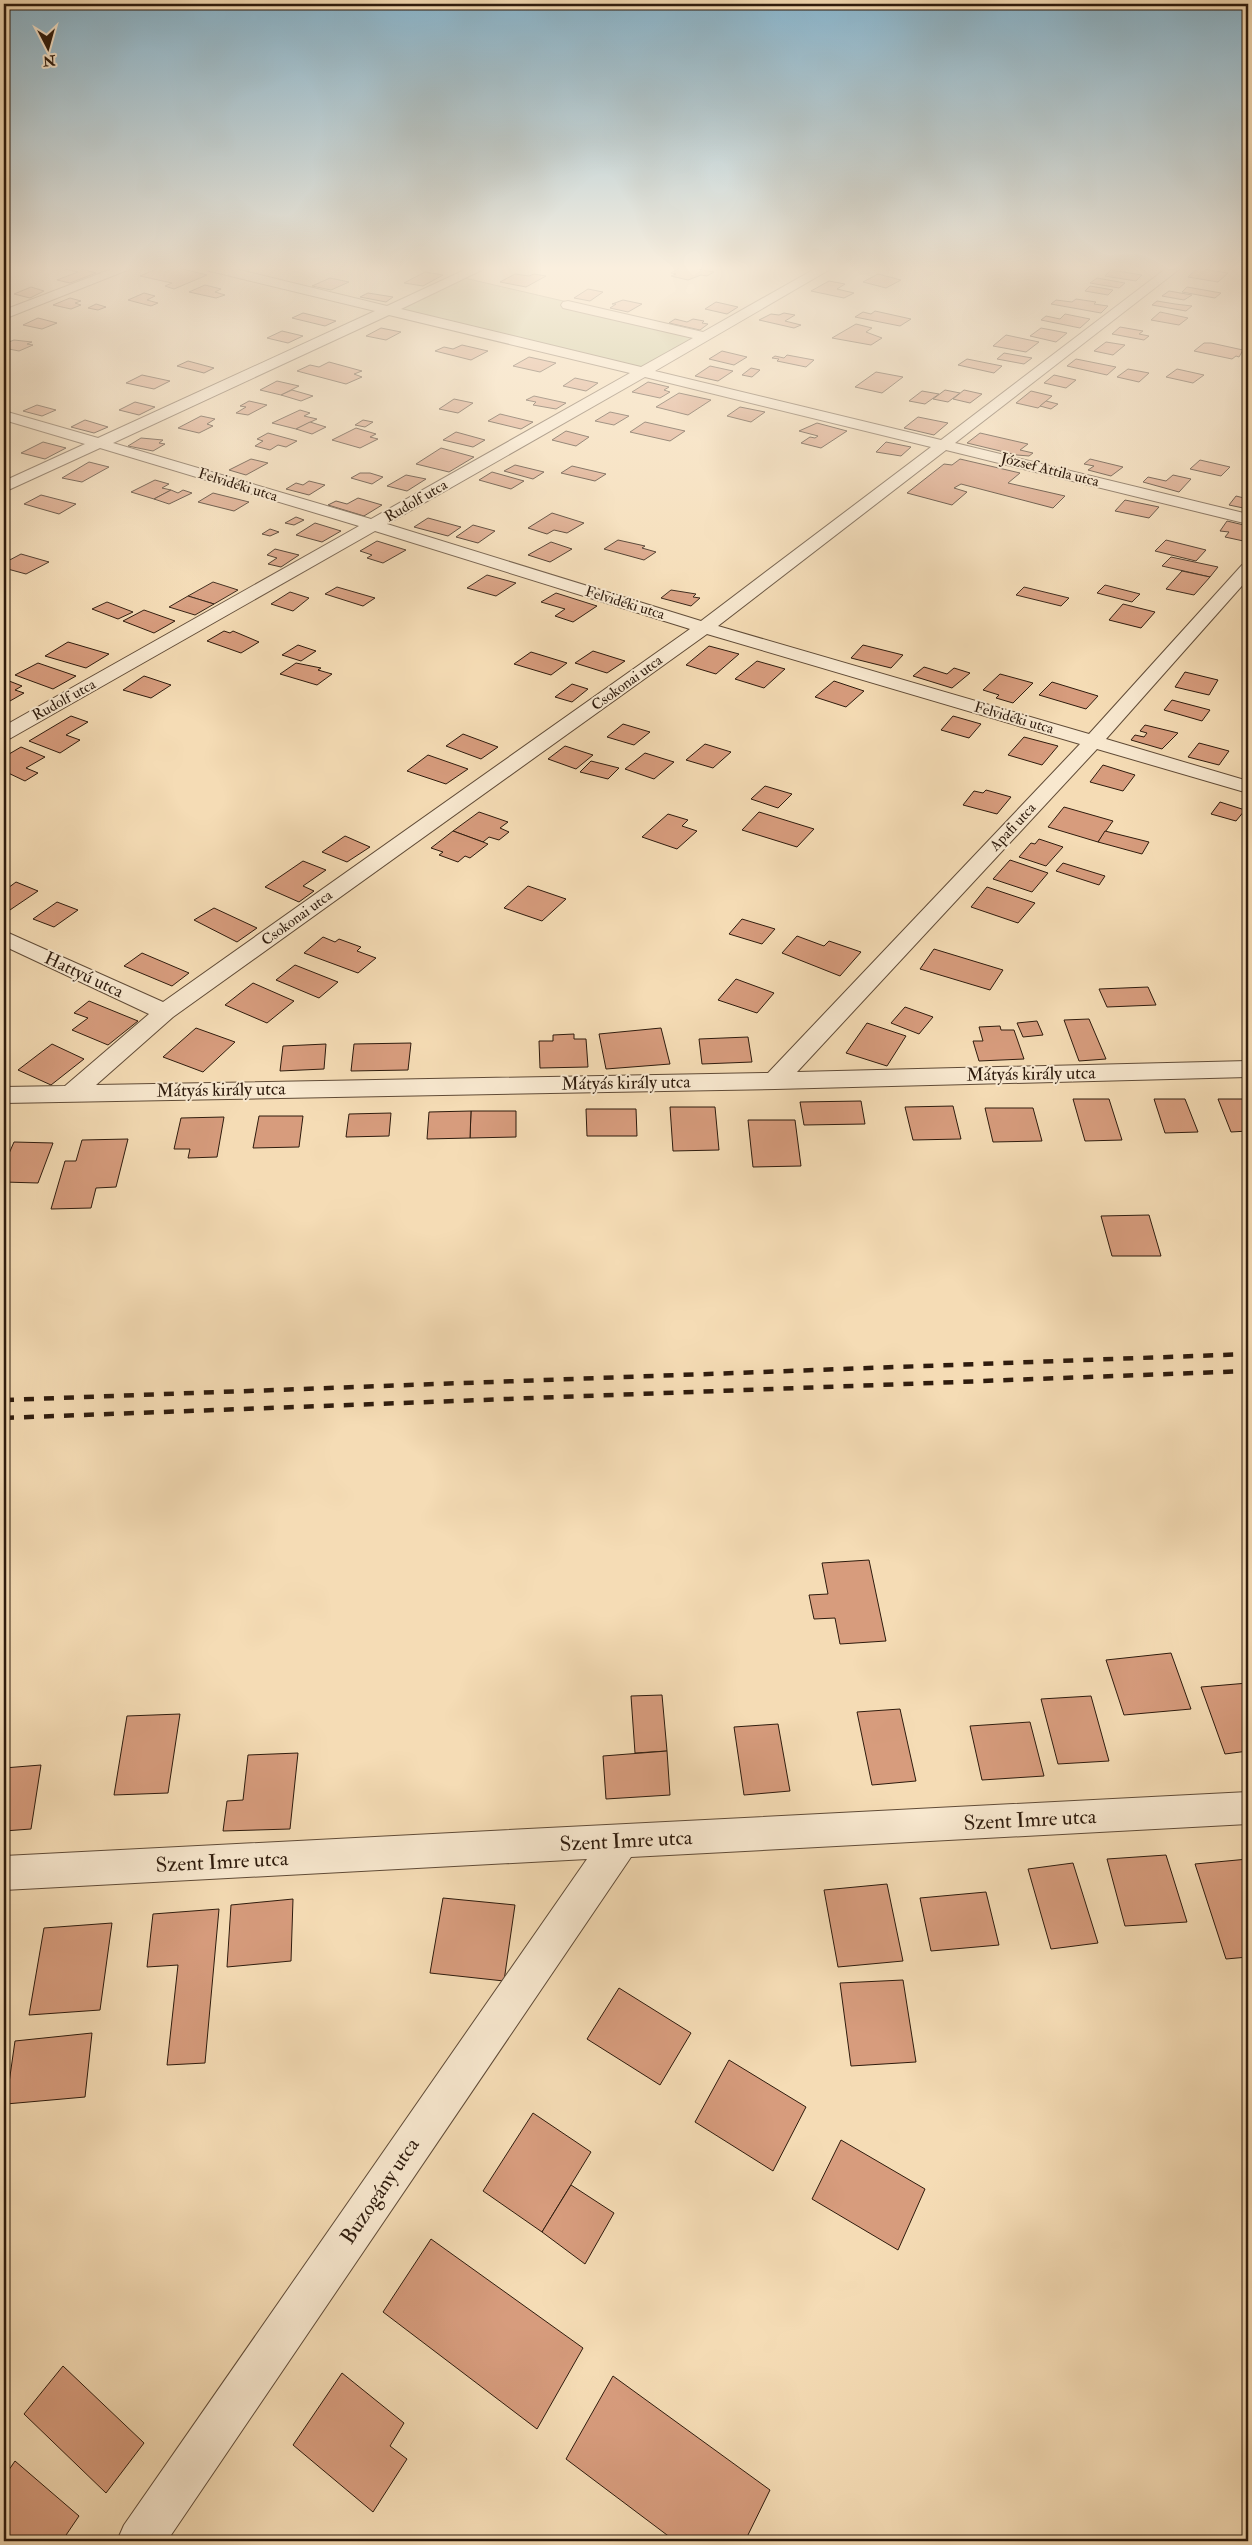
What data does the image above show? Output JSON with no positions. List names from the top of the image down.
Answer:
{
  "streets": {
    "street": [
      "József Attila utca",
      "Felvidéki utca",
      "Rudolf utca",
      "Csokonai utca",
      "Apafi utca",
      "Hattyú utca",
      "Mátyás király utca",
      "Szent Imre utca",
      "Buzogány utca"
    ]
  },
  "crossings": [
    ["József Attila utca", "Csokonai utca"],
    ["Felvidéki utca", "Rudolf utca"],
    ["Felvidéki utca", "Csokonai utca"],
    ["Felvidéki utca", "Apafi utca"],
    ["Csokonai utca", "Hattyú utca"],
    ["Csokonai utca", "Mátyás király utca"],
    ["Apafi utca", "Mátyás király utca"],
    ["Szent Imre utca", "Buzogány utca"]
  ],
  "north": "bottom"
}
